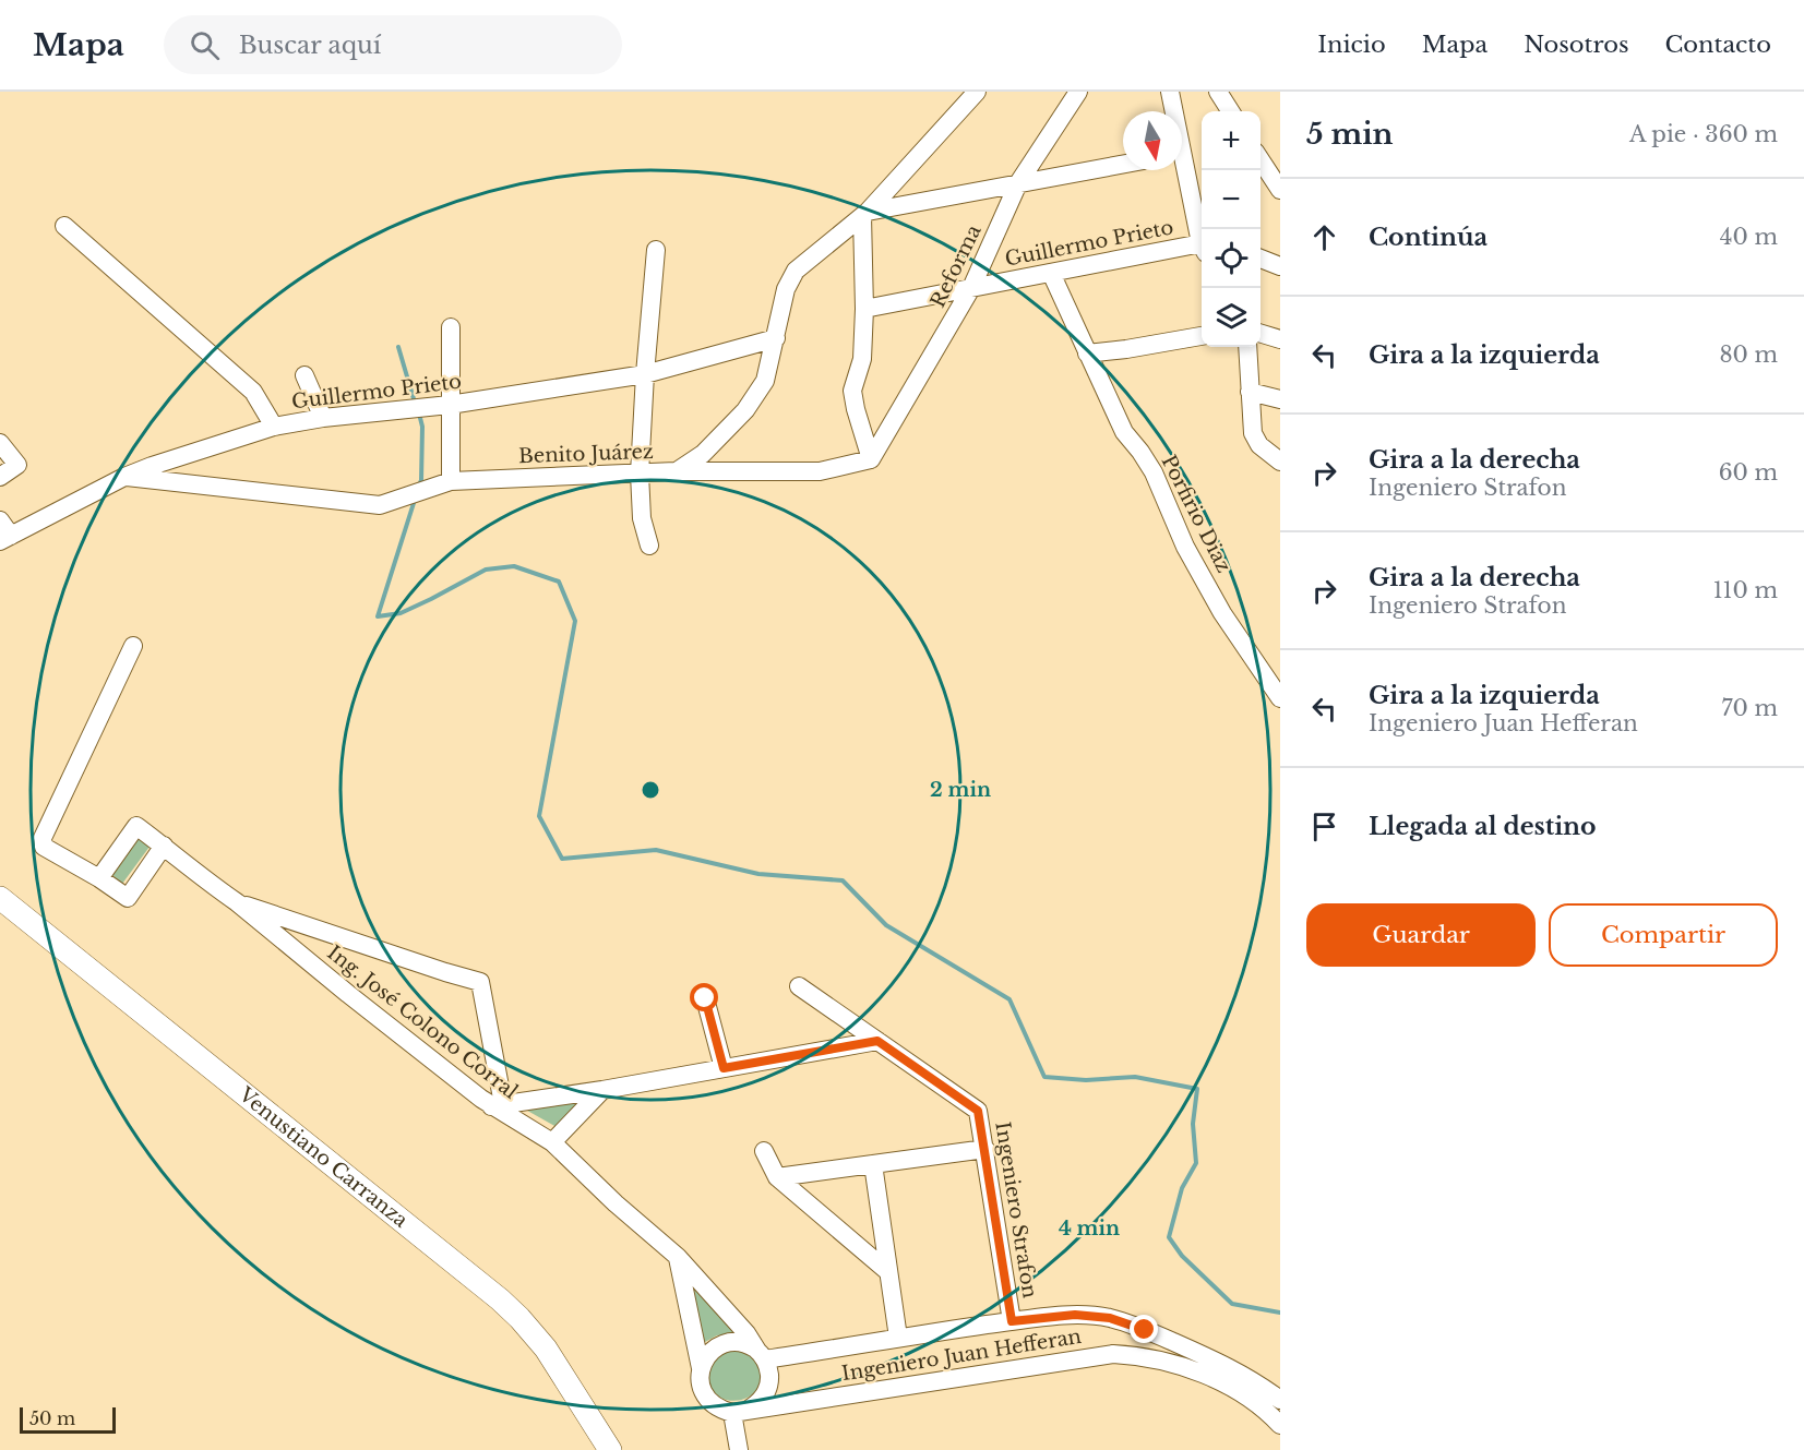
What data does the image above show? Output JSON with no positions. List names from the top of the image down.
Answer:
{
  "streets": {
    "main road": ["Venustiano Carranza"],
    "street": [
      "Guillermo Prieto",
      "Reforma",
      "Benito Juárez",
      "Porfirio Diaz",
      "Ing. José Colono Corral",
      "Ingeniero Strafon",
      "Ingeniero Juan Hefferan"
    ]
  },
  "crossings": [
    ["Guillermo Prieto", "Reforma"],
    ["Guillermo Prieto", "Benito Juárez"],
    ["Guillermo Prieto", "Porfirio Diaz"],
    ["Ing. José Colono Corral", "Ingeniero Juan Hefferan"],
    ["Ingeniero Strafon", "Ingeniero Juan Hefferan"]
  ],
  "scale_bar": "50 m",
  "north": "bottom",
  "page": {
    "header": "Mapa",
    "search": "Buscar aquí",
    "nav": [
      "Inicio",
      "Mapa",
      "Nosotros",
      "Contacto"
    ],
    "heading": ["5 min", "A pie · 360 m"],
    "map_buttons": ["+", "−"],
    "list": [
      ["Continúa", "40 m"],
      ["Gira a la izquierda", "80 m"],
      ["Gira a la derecha", "Ingeniero Strafon", "60 m"],
      ["Gira a la derecha", "Ingeniero Strafon", "110 m"],
      ["Gira a la izquierda", "Ingeniero Juan Hefferan", "70 m"],
      "Llegada al destino"
    ],
    "buttons": ["Guardar", "Compartir"],
    "scale": "50 m"
  },
  "rings": ["2 min", "4 min"]
}
